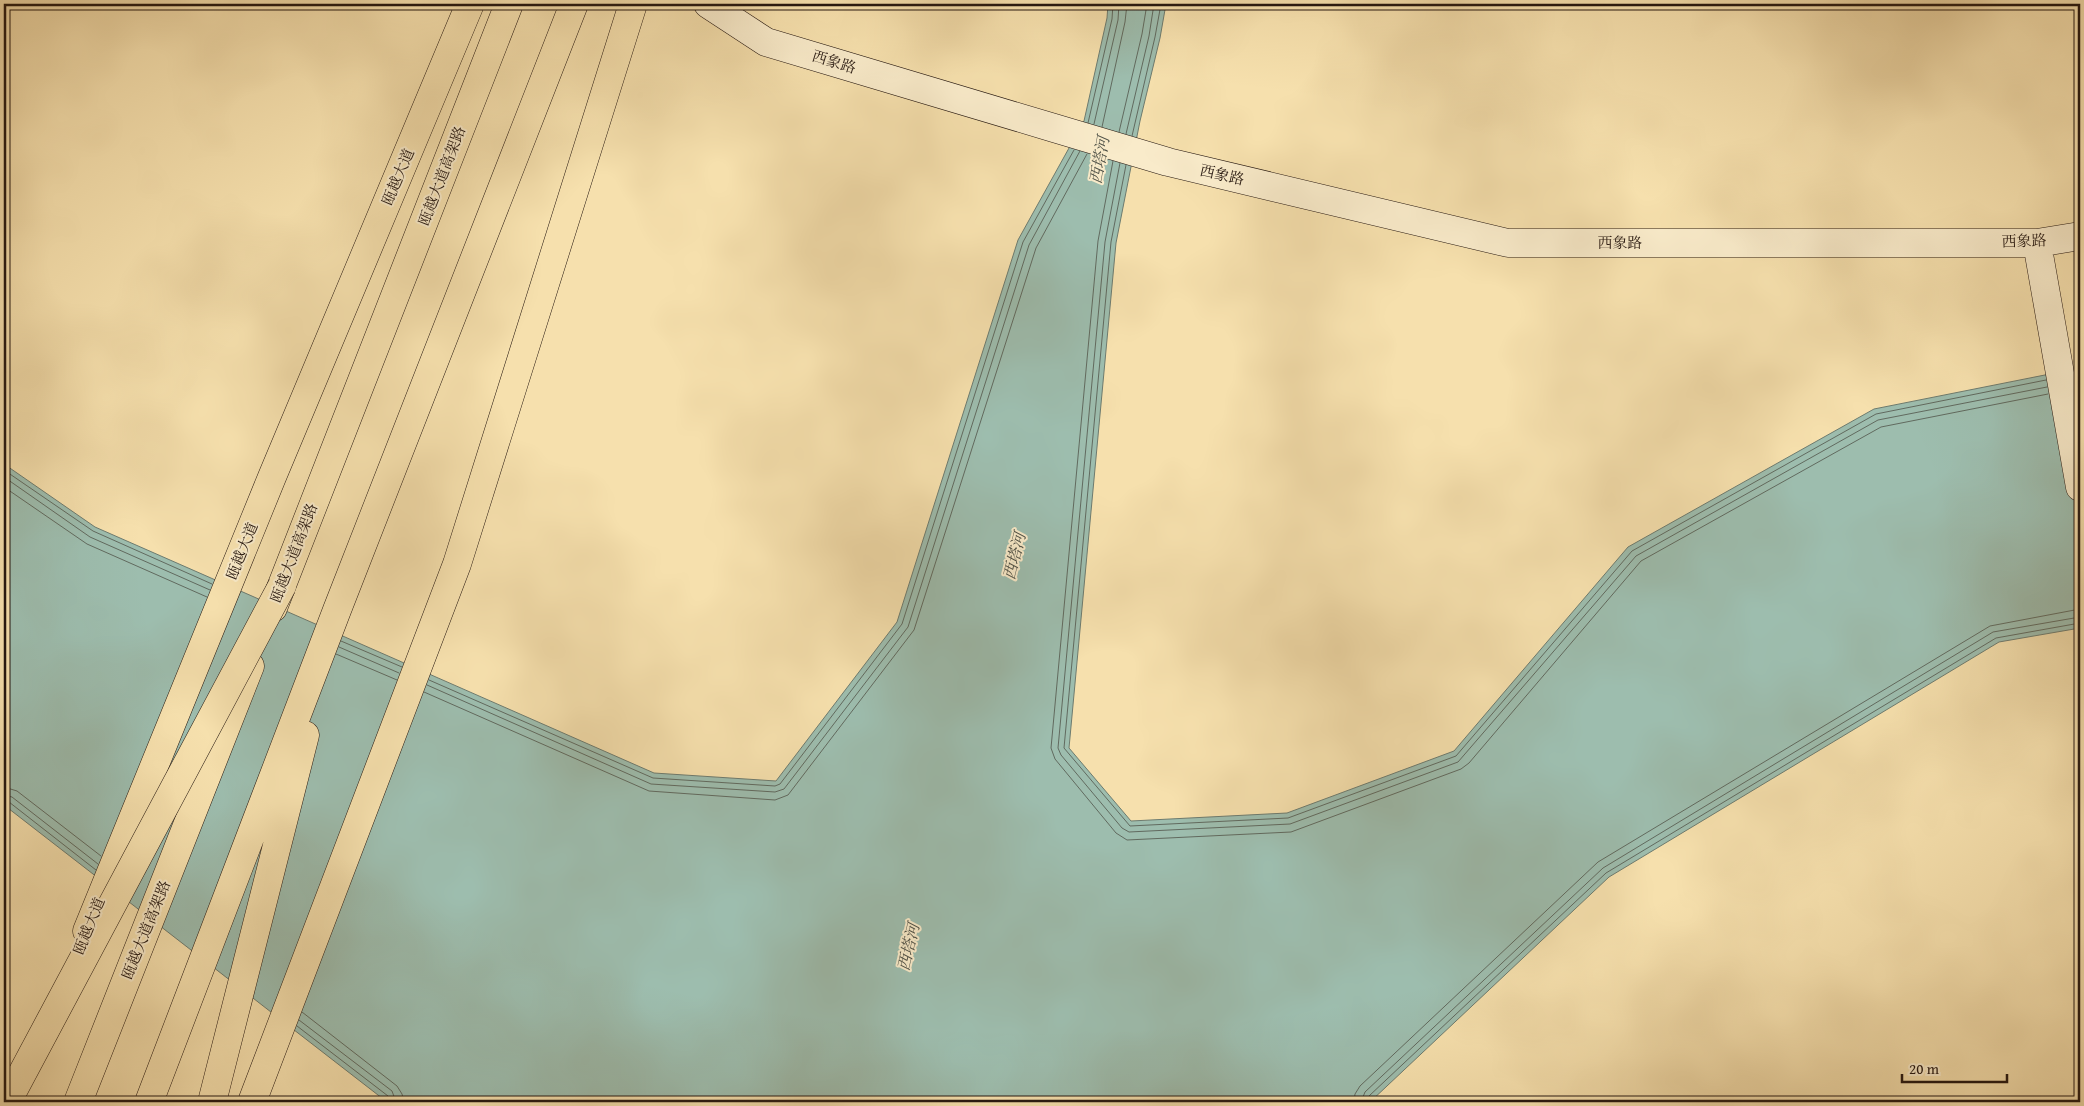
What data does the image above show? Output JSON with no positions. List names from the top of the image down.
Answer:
{
  "streets": {
    "highway": ["瓯越大道高架路", "瓯越大道"],
    "street": ["西象路"]
  },
  "water": ["西塔河"],
  "scale_bar": "20 m"
}
